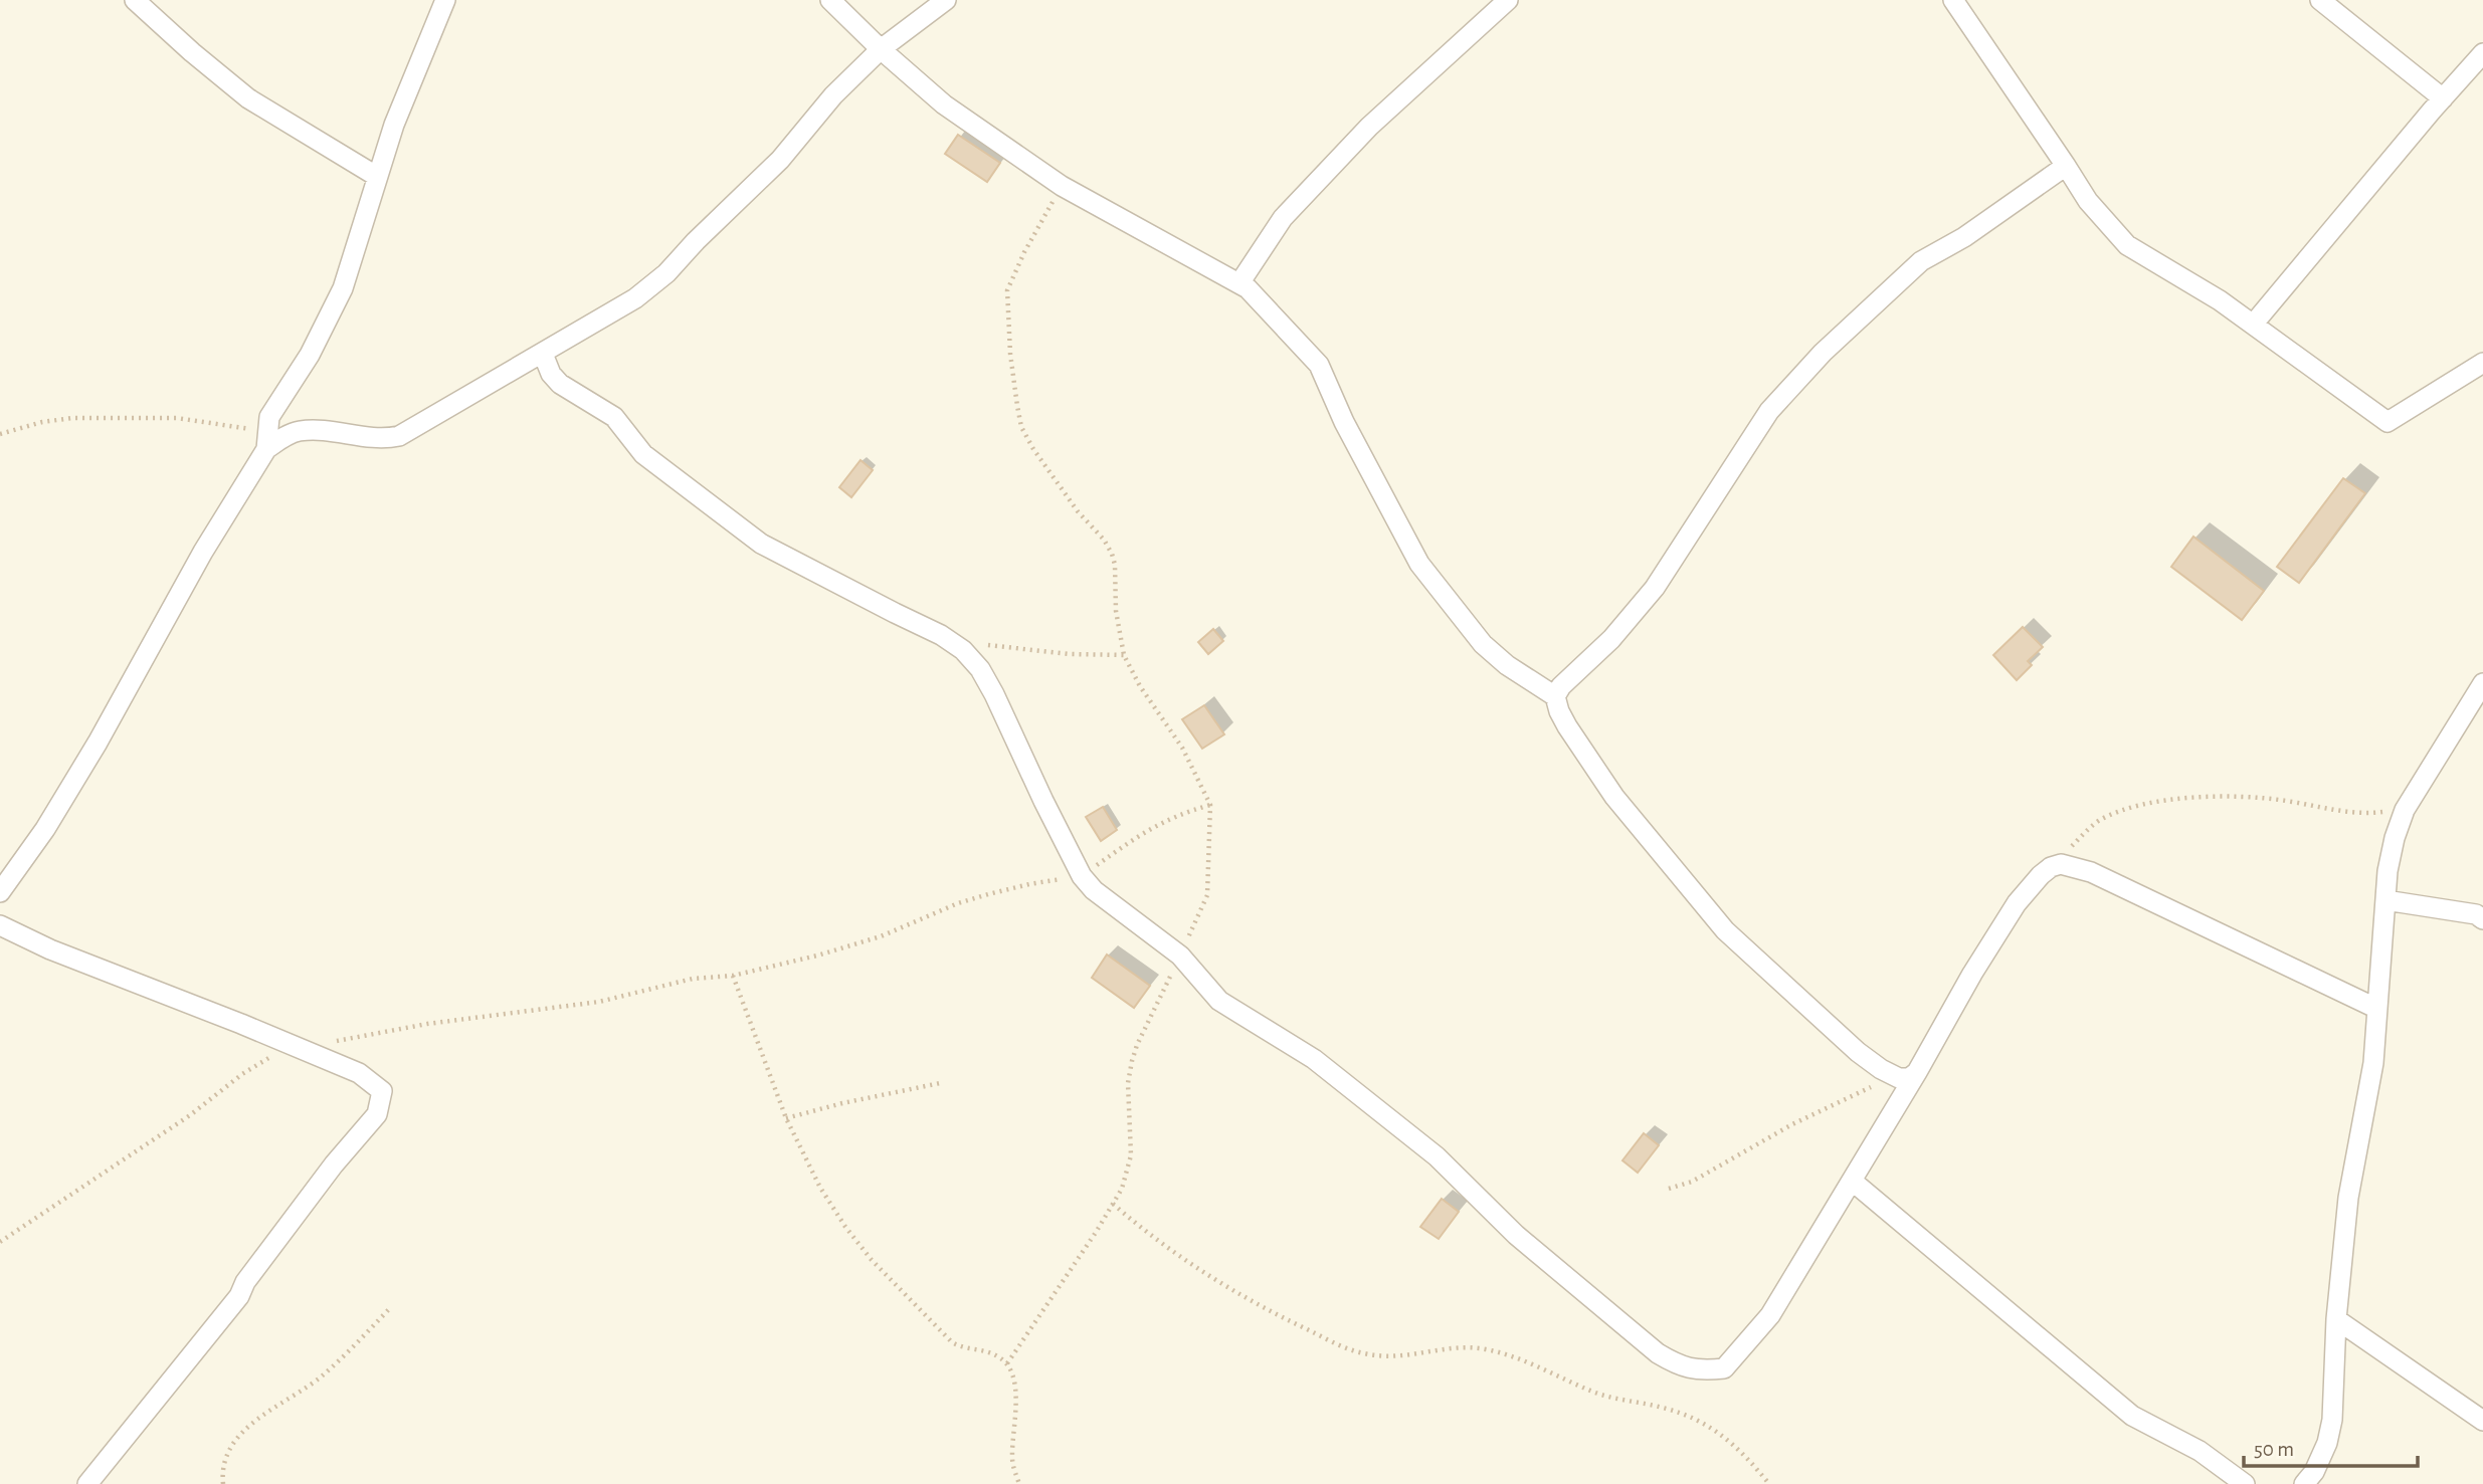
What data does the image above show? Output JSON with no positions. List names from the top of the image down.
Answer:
{
  "scale_bar": "50 m"
}
